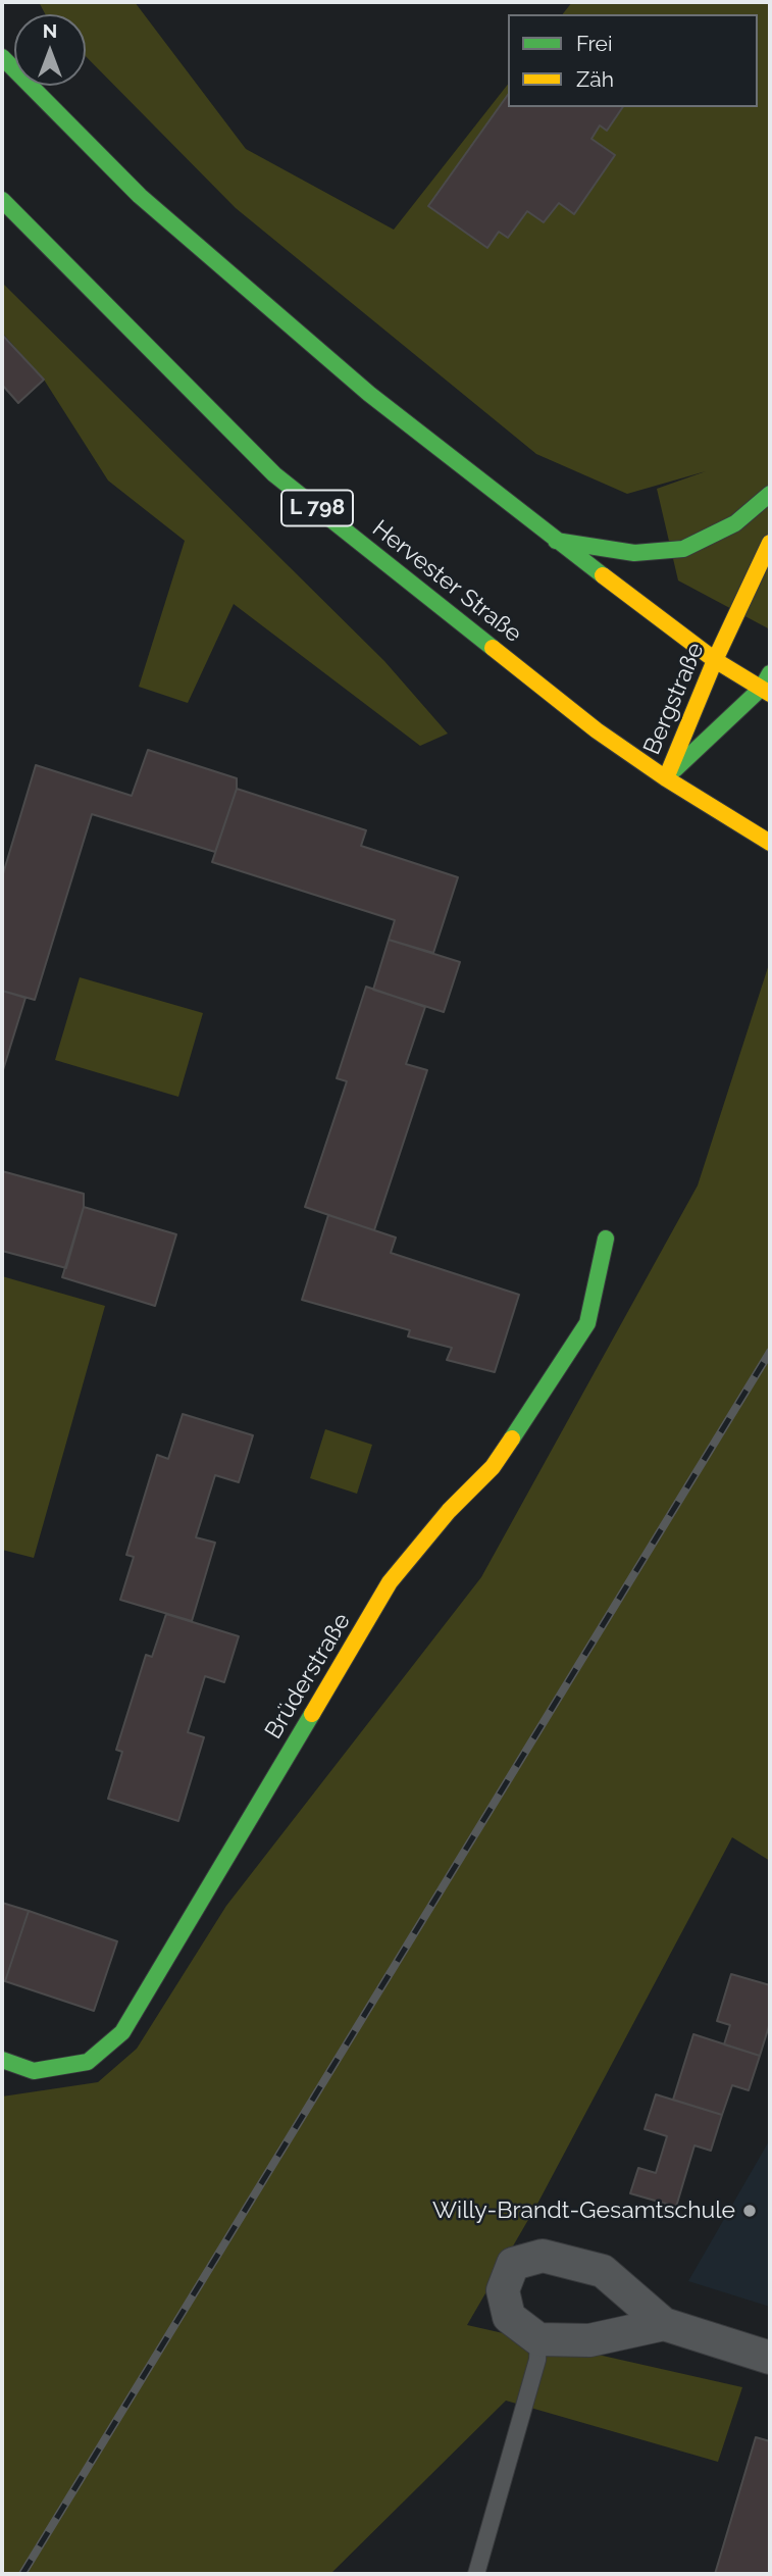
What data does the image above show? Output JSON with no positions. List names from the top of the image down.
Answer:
{
  "streets": {
    "main road": [
      "L 798",
      "Hervester Straße",
      "Bergstraße",
      "Brüderstraße"
    ]
  },
  "crossings": [
    ["Hervester Straße", "Bergstraße"]
  ],
  "places": ["Willy-Brandt-Gesamtschule"],
  "legend": ["Frei", "Zäh"],
  "north": "top"
}
